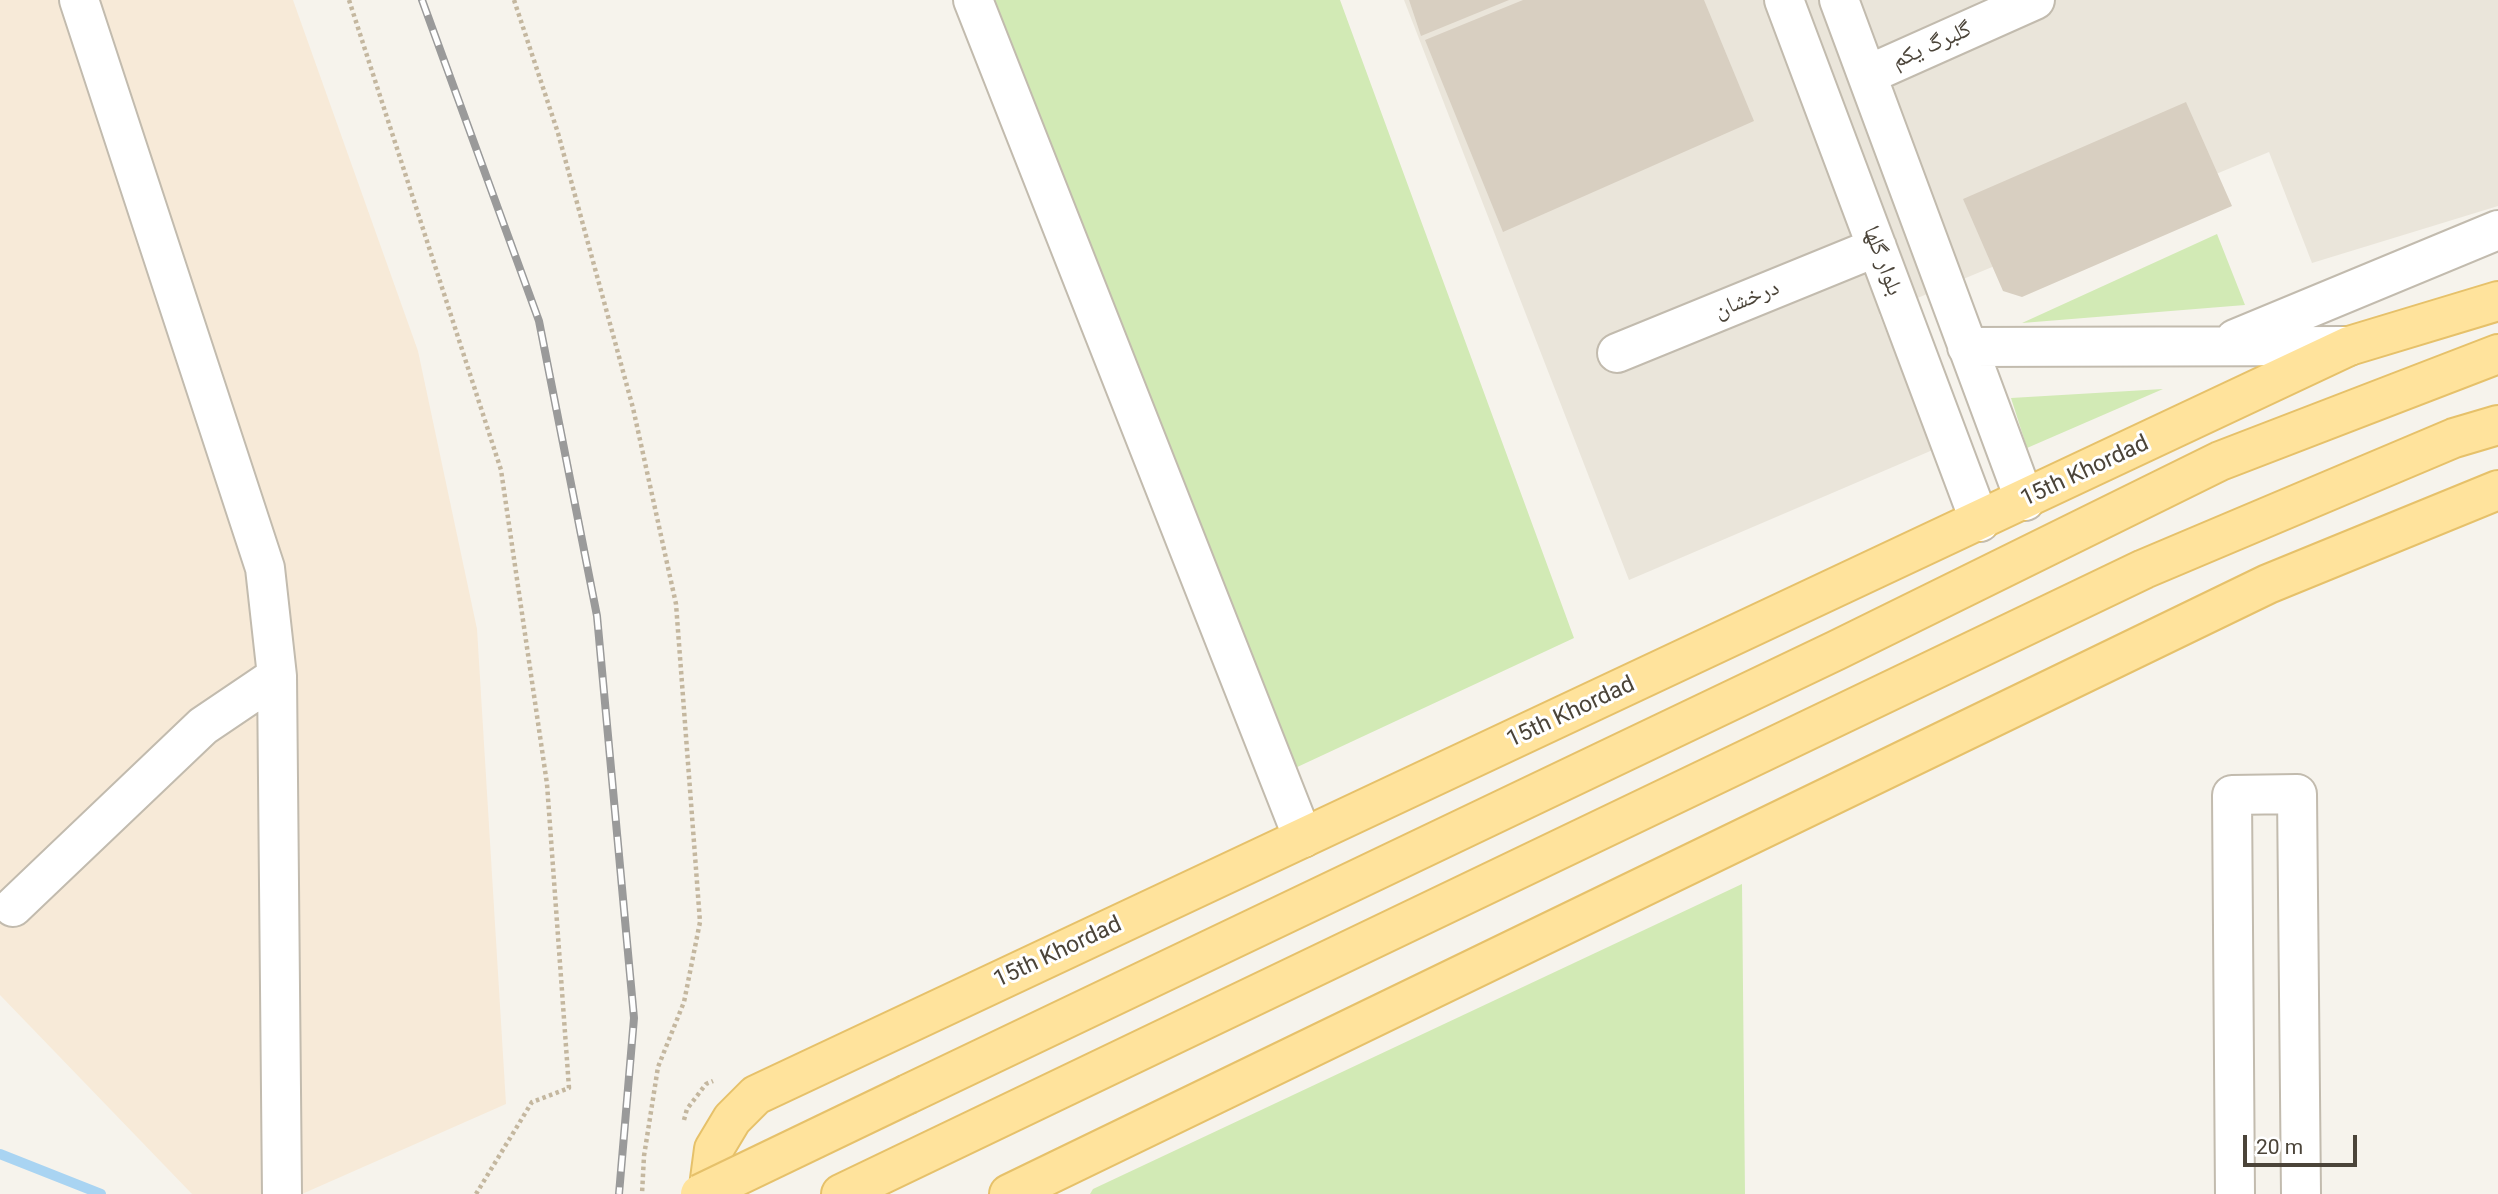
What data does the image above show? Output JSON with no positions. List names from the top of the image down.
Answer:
{
  "streets": {
    "main road": ["15th Khordad"],
    "street": ["گلبرگ یکم", "بلوار گلها", "درخشان"]
  },
  "crossings": [
    ["بلوار گلها", "درخشان"],
    ["بلوار گلها", "15th Khordad"]
  ],
  "scale_bar": "20 m"
}
